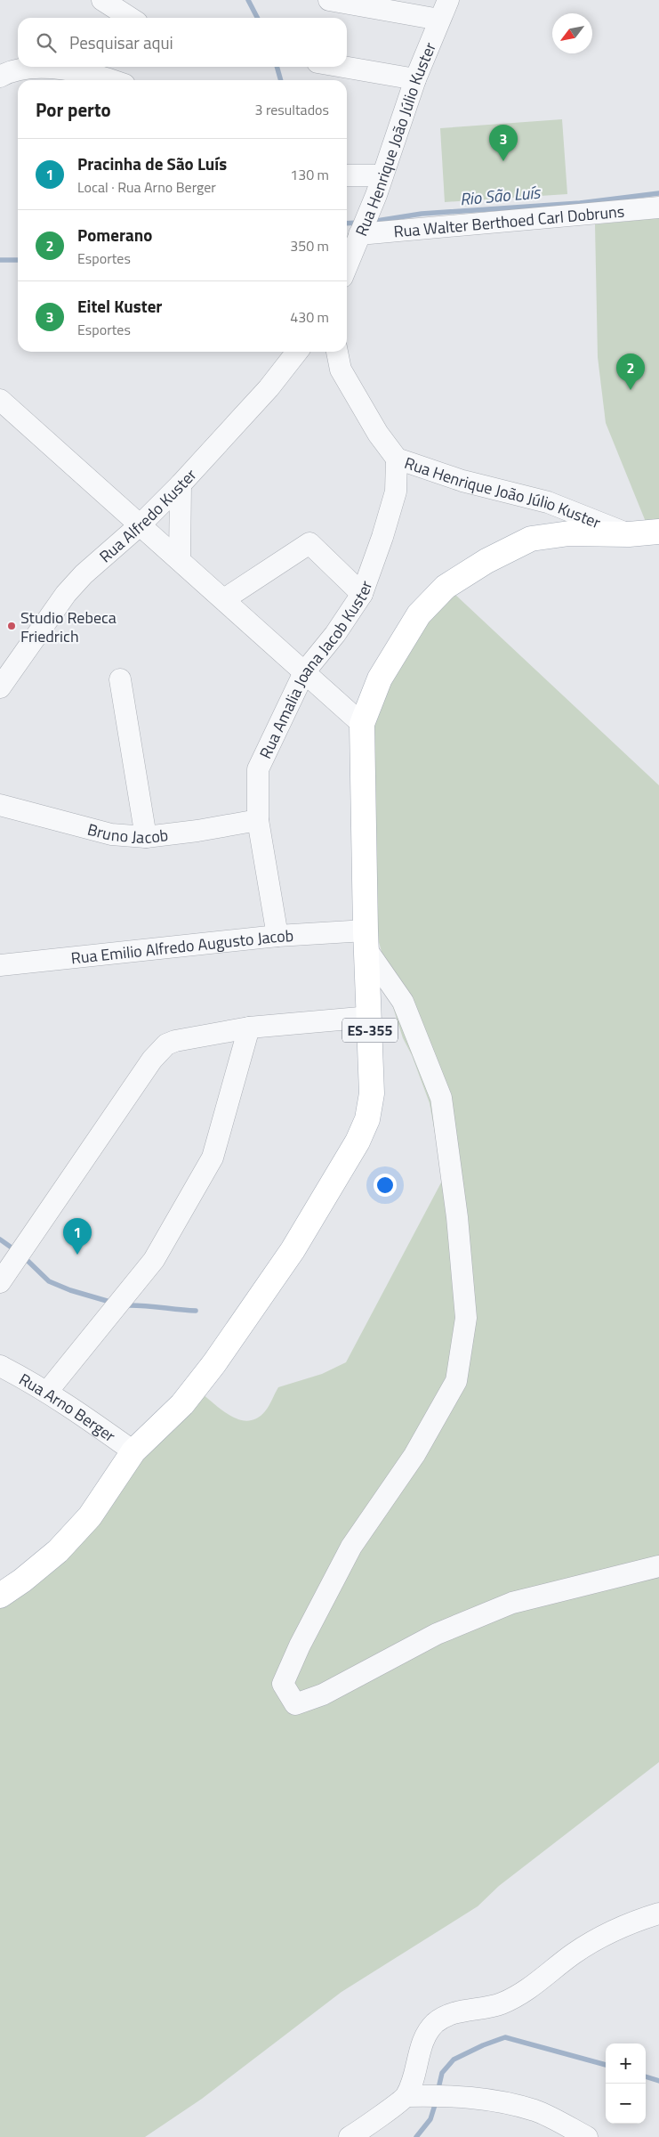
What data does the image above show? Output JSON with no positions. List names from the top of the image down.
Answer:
{
  "streets": {
    "main road": ["ES-355"],
    "street": [
      "Rua Henrique João Júlio Kuster",
      "Rua Walter Berthoed Carl Dobruns",
      "Rua Alfredo Kuster",
      "Rua Amalia Joana Jacob Kuster",
      "Bruno Jacob",
      "Rua Emilio Alfredo Augusto Jacob",
      "Rua Arno Berger"
    ]
  },
  "crossings": [
    ["Rua Henrique João Júlio Kuster", "Rua Walter Berthoed Carl Dobruns"],
    ["Rua Henrique João Júlio Kuster", "Rua Amalia Joana Jacob Kuster"],
    ["Rua Henrique João Júlio Kuster", "ES-355"],
    ["Rua Amalia Joana Jacob Kuster", "Bruno Jacob"],
    ["Rua Amalia Joana Jacob Kuster", "Rua Emilio Alfredo Augusto Jacob"],
    ["Rua Emilio Alfredo Augusto Jacob", "ES-355"],
    ["ES-355", "Rua Arno Berger"]
  ],
  "water": ["Rio São Luís"],
  "places": ["Studio Rebeca Friedrich"],
  "north": "bottom left",
  "page": {
    "search": "Pesquisar aqui",
    "heading": ["Por perto", "3 resultados"],
    "pins": ["3", "2", "1"],
    "list": [
      {
        "mark": "1",
        "name": "Pracinha de São Luís",
        "note": "Local · Rua Arno Berger",
        "value": "130 m"
      },
      {
        "mark": "2",
        "name": "Pomerano",
        "note": "Esportes",
        "value": "350 m"
      },
      {
        "mark": "3",
        "name": "Eitel Kuster",
        "note": "Esportes",
        "value": "430 m"
      }
    ],
    "map_buttons": ["+", "−"]
  }
}
